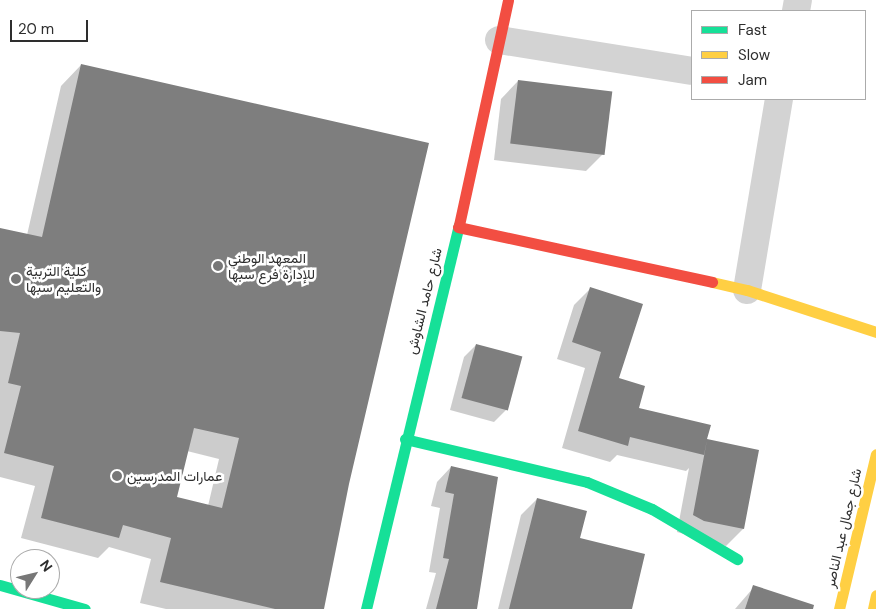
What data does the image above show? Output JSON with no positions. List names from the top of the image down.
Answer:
{
  "streets": {
    "street": ["شارع حامد الشاوش", "شارع جمال عبد الناصر"]
  },
  "places": ["المعهد الوطني للإدارة فرع سبها", "كلية التربية والتعليم سبها", "عمارات المدرسين"],
  "legend": ["Fast", "Slow", "Jam"],
  "scale_bar": "20 m",
  "north": "top right"
}
